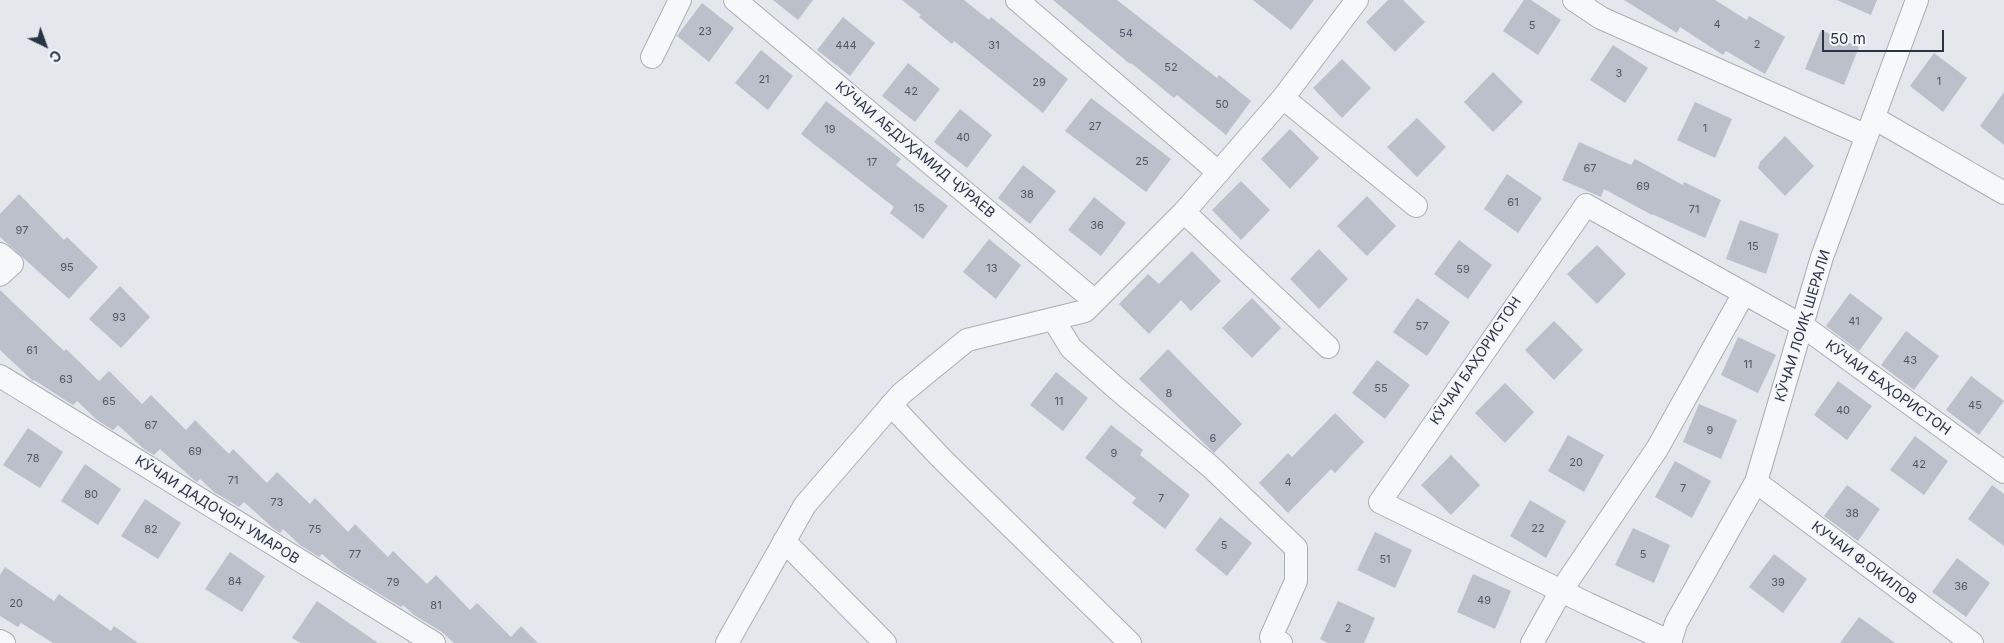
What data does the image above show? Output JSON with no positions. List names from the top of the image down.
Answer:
{
  "streets": {
    "street": [
      "КӮЧАИ АБДУҲАМИД ҶӮРАЕВ",
      "КӮЧАИ ЛОИҚ ШЕРАЛИ",
      "КӮЧАИ БАҲОРИСТОН",
      "КӮЧАИ ДАДОҶОН УМАРОВ",
      "КУЧАИ Ф.ОКИЛОВ"
    ]
  },
  "crossings": [
    ["КӮЧАИ ЛОИҚ ШЕРАЛИ", "КӮЧАИ БАҲОРИСТОН"],
    ["КӮЧАИ ЛОИҚ ШЕРАЛИ", "КУЧАИ Ф.ОКИЛОВ"]
  ],
  "house_numbers": [
    "4",
    "5",
    "23",
    "54",
    "2",
    "444",
    "31",
    "52",
    "3",
    "21",
    "1",
    "29",
    "42",
    "50",
    "27",
    "1",
    "19",
    "40",
    "25",
    "17",
    "67",
    "69",
    "38",
    "61",
    "15",
    "71",
    "36",
    "97",
    "15",
    "95",
    "13",
    "59",
    "93",
    "41",
    "57",
    "61",
    "43",
    "11",
    "63",
    "55",
    "8",
    "65",
    "11",
    "45",
    "40",
    "67",
    "9",
    "6",
    "69",
    "9",
    "78",
    "20",
    "42",
    "71",
    "4",
    "7",
    "80",
    "7",
    "73",
    "38",
    "22",
    "82",
    "75",
    "5",
    "77",
    "5",
    "51",
    "84",
    "79",
    "39",
    "36",
    "49",
    "20",
    "81",
    "2"
  ],
  "scale_bar": "50 m",
  "north": "bottom right"
}
